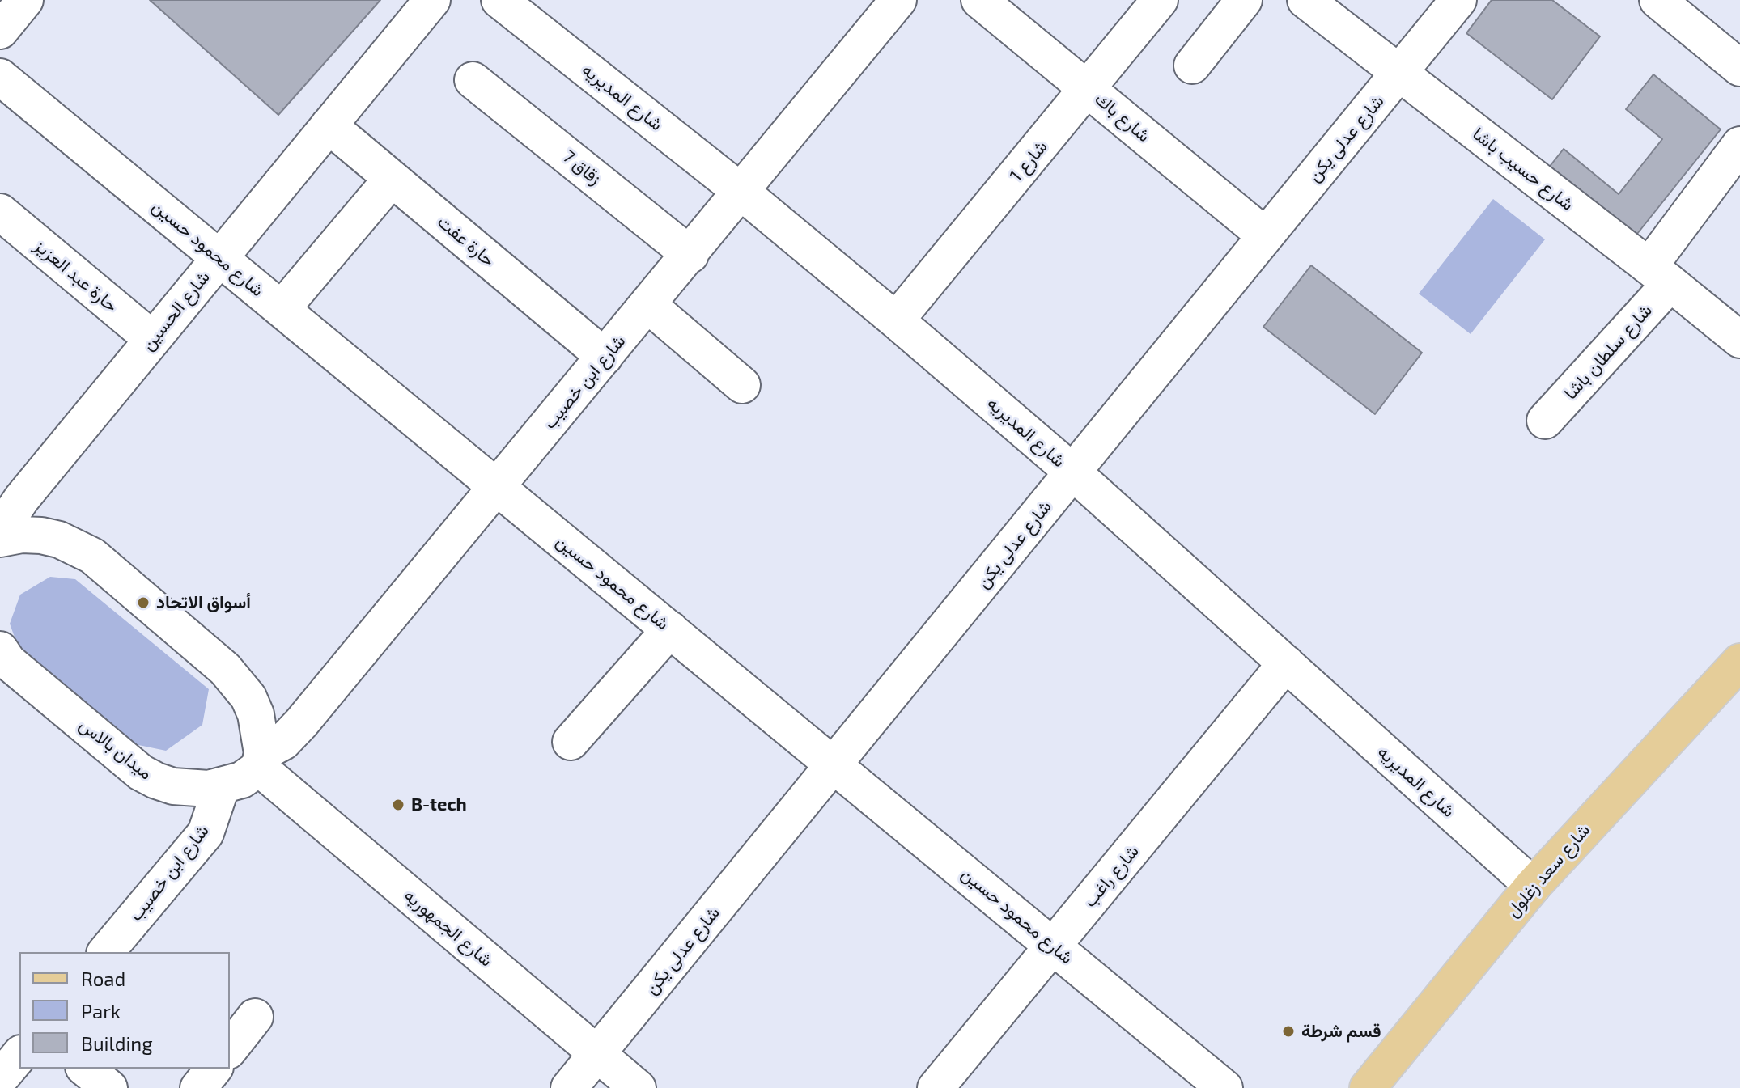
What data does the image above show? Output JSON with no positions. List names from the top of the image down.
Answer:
{
  "streets": {
    "main road": ["شارع سعد زغلول"],
    "street": [
      "شارع المديريه",
      "شارع باك",
      "شارع عدلى يكن",
      "شارع 1",
      "زقاق 7",
      "شارع حسيب باشا",
      "حارة عفت",
      "شارع محمود حسين",
      "حارة عبد العزيز",
      "شارع الحسين",
      "شارع سلطان باشا",
      "شارع ابن خصيب",
      "ميدان بالاس",
      "شارع راغب",
      "شارع الجمهوريه"
    ]
  },
  "crossings": [
    ["شارع المديريه", "شارع عدلى يكن"],
    ["شارع المديريه", "شارع 1"],
    ["شارع المديريه", "شارع ابن خصيب"],
    ["شارع المديريه", "شارع سعد زغلول"],
    ["شارع المديريه", "شارع راغب"],
    ["شارع باك", "شارع عدلى يكن"],
    ["شارع باك", "شارع 1"],
    ["شارع عدلى يكن", "شارع حسيب باشا"],
    ["شارع عدلى يكن", "شارع محمود حسين"],
    ["شارع عدلى يكن", "شارع الجمهوريه"],
    ["زقاق 7", "شارع ابن خصيب"],
    ["شارع حسيب باشا", "شارع سلطان باشا"],
    ["حارة عفت", "شارع الحسين"],
    ["حارة عفت", "شارع ابن خصيب"],
    ["شارع محمود حسين", "شارع الحسين"],
    ["شارع محمود حسين", "شارع ابن خصيب"],
    ["شارع محمود حسين", "شارع راغب"],
    ["حارة عبد العزيز", "شارع الحسين"],
    ["شارع ابن خصيب", "ميدان بالاس"],
    ["شارع ابن خصيب", "شارع الجمهوريه"],
    ["ميدان بالاس", "شارع الجمهوريه"]
  ],
  "places": ["أسواق الاتحاد", "B-tech", "قسم شرطة"],
  "legend": ["Road", "Park", "Building"]
}
